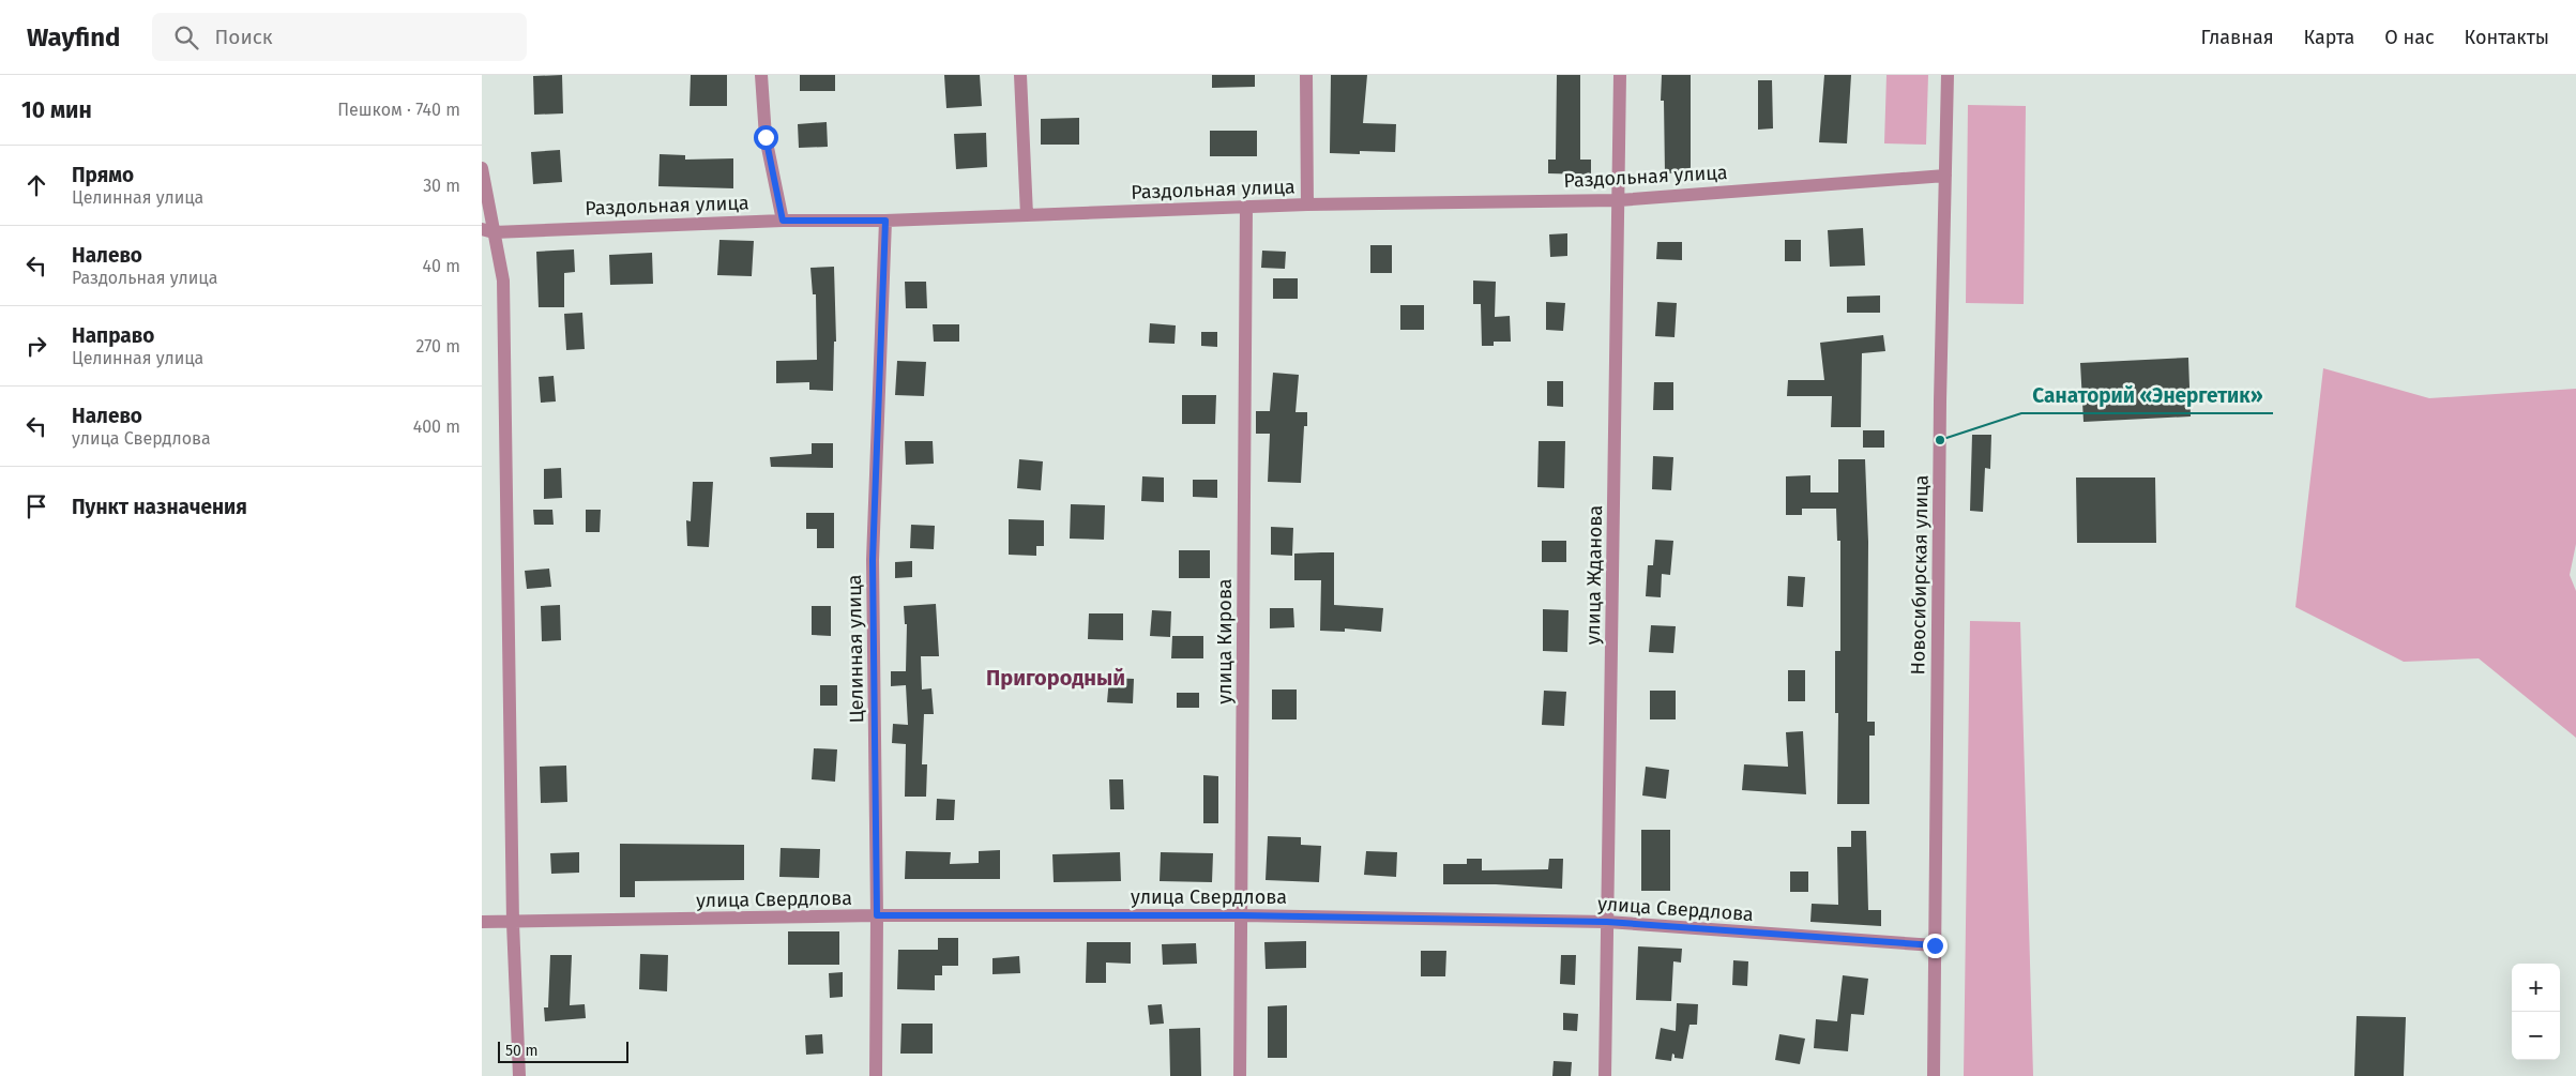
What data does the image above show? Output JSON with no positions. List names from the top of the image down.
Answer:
{
  "streets": {
    "street": [
      "Раздольная улица",
      "улица Жданова",
      "Новосибирская улица",
      "улица Кирова",
      "Целинная улица",
      "улица Свердлова"
    ]
  },
  "crossings": [
    ["Раздольная улица", "улица Жданова"],
    ["Раздольная улица", "Новосибирская улица"],
    ["Раздольная улица", "улица Кирова"],
    ["Раздольная улица", "Целинная улица"],
    ["улица Жданова", "улица Свердлова"],
    ["Новосибирская улица", "улица Свердлова"],
    ["улица Кирова", "улица Свердлова"],
    ["Целинная улица", "улица Свердлова"]
  ],
  "districts": ["Пригородный"],
  "places": ["Санаторий «Энергетик»"],
  "scale_bar": "50 m",
  "page": {
    "header": "Wayfind",
    "search": "Поиск",
    "nav": [
      "Главная",
      "Карта",
      "О нас",
      "Контакты"
    ],
    "heading": ["10 мин", "Пешком · 740 m"],
    "list": [
      ["Прямо", "Целинная улица", "30 m"],
      ["Налево", "Раздольная улица", "40 m"],
      ["Направо", "Целинная улица", "270 m"],
      ["Налево", "улица Свердлова", "400 m"],
      "Пункт назначения"
    ],
    "map_buttons": ["+", "−"],
    "scale": "50 m"
  }
}
